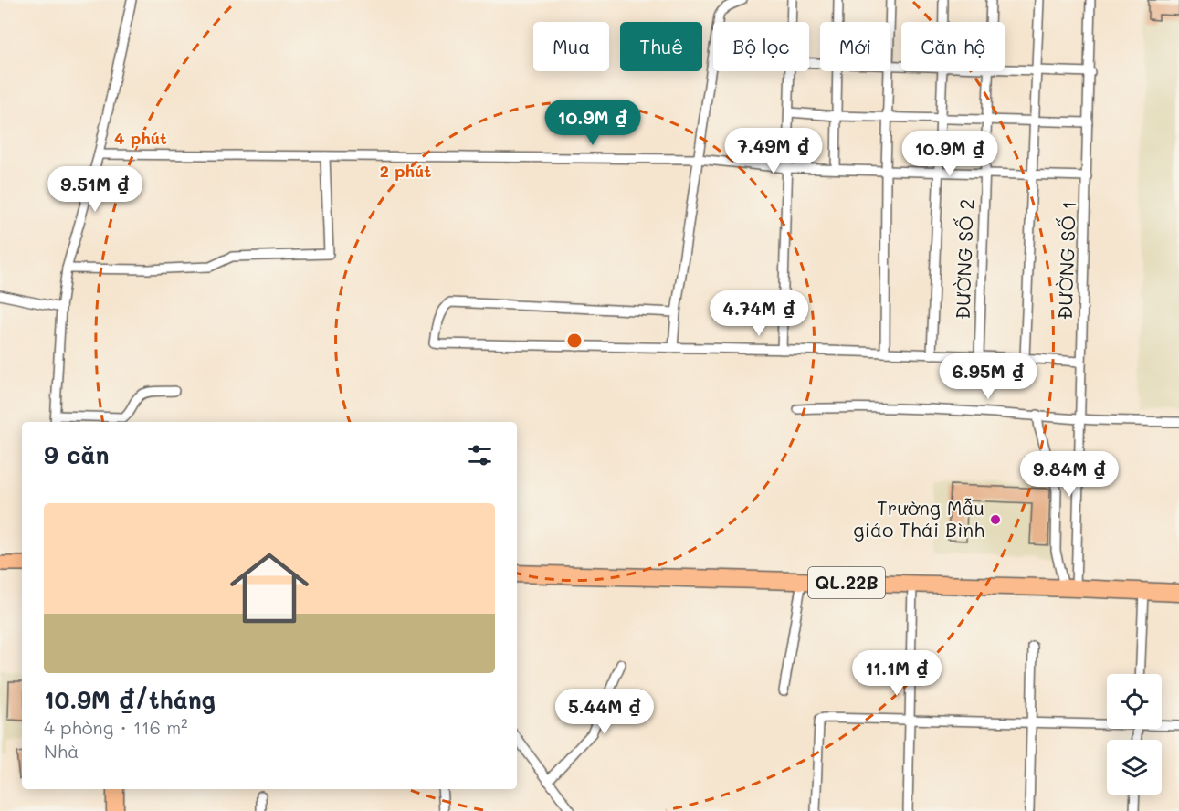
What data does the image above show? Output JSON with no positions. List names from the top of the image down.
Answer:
{
  "streets": {
    "highway": ["QL.22B"],
    "street": ["ĐƯỜNG SỐ 2", "ĐƯỜNG SỐ 1"]
  },
  "crossings": [
    ["ĐƯỜNG SỐ 1", "QL.22B"]
  ],
  "places": ["Trường Mẫu giáo Thái Bình"],
  "page": {
    "chip": [
      "Mua",
      "Thuê",
      "Bộ lọc",
      "Mới",
      "Căn hộ"
    ],
    "price": [
      "10.9M ₫",
      "7.49M ₫",
      "10.9M ₫",
      "9.51M ₫",
      "4.74M ₫",
      "6.95M ₫",
      "9.84M ₫",
      "11.1M ₫",
      "5.44M ₫"
    ],
    "heading": "9 căn",
    "list": [
      {
        "name": "10.9M ₫/tháng",
        "note": "4 phòng · 116 m² · Nhà"
      }
    ]
  },
  "rings": ["4 phút", "2 phút"]
}
